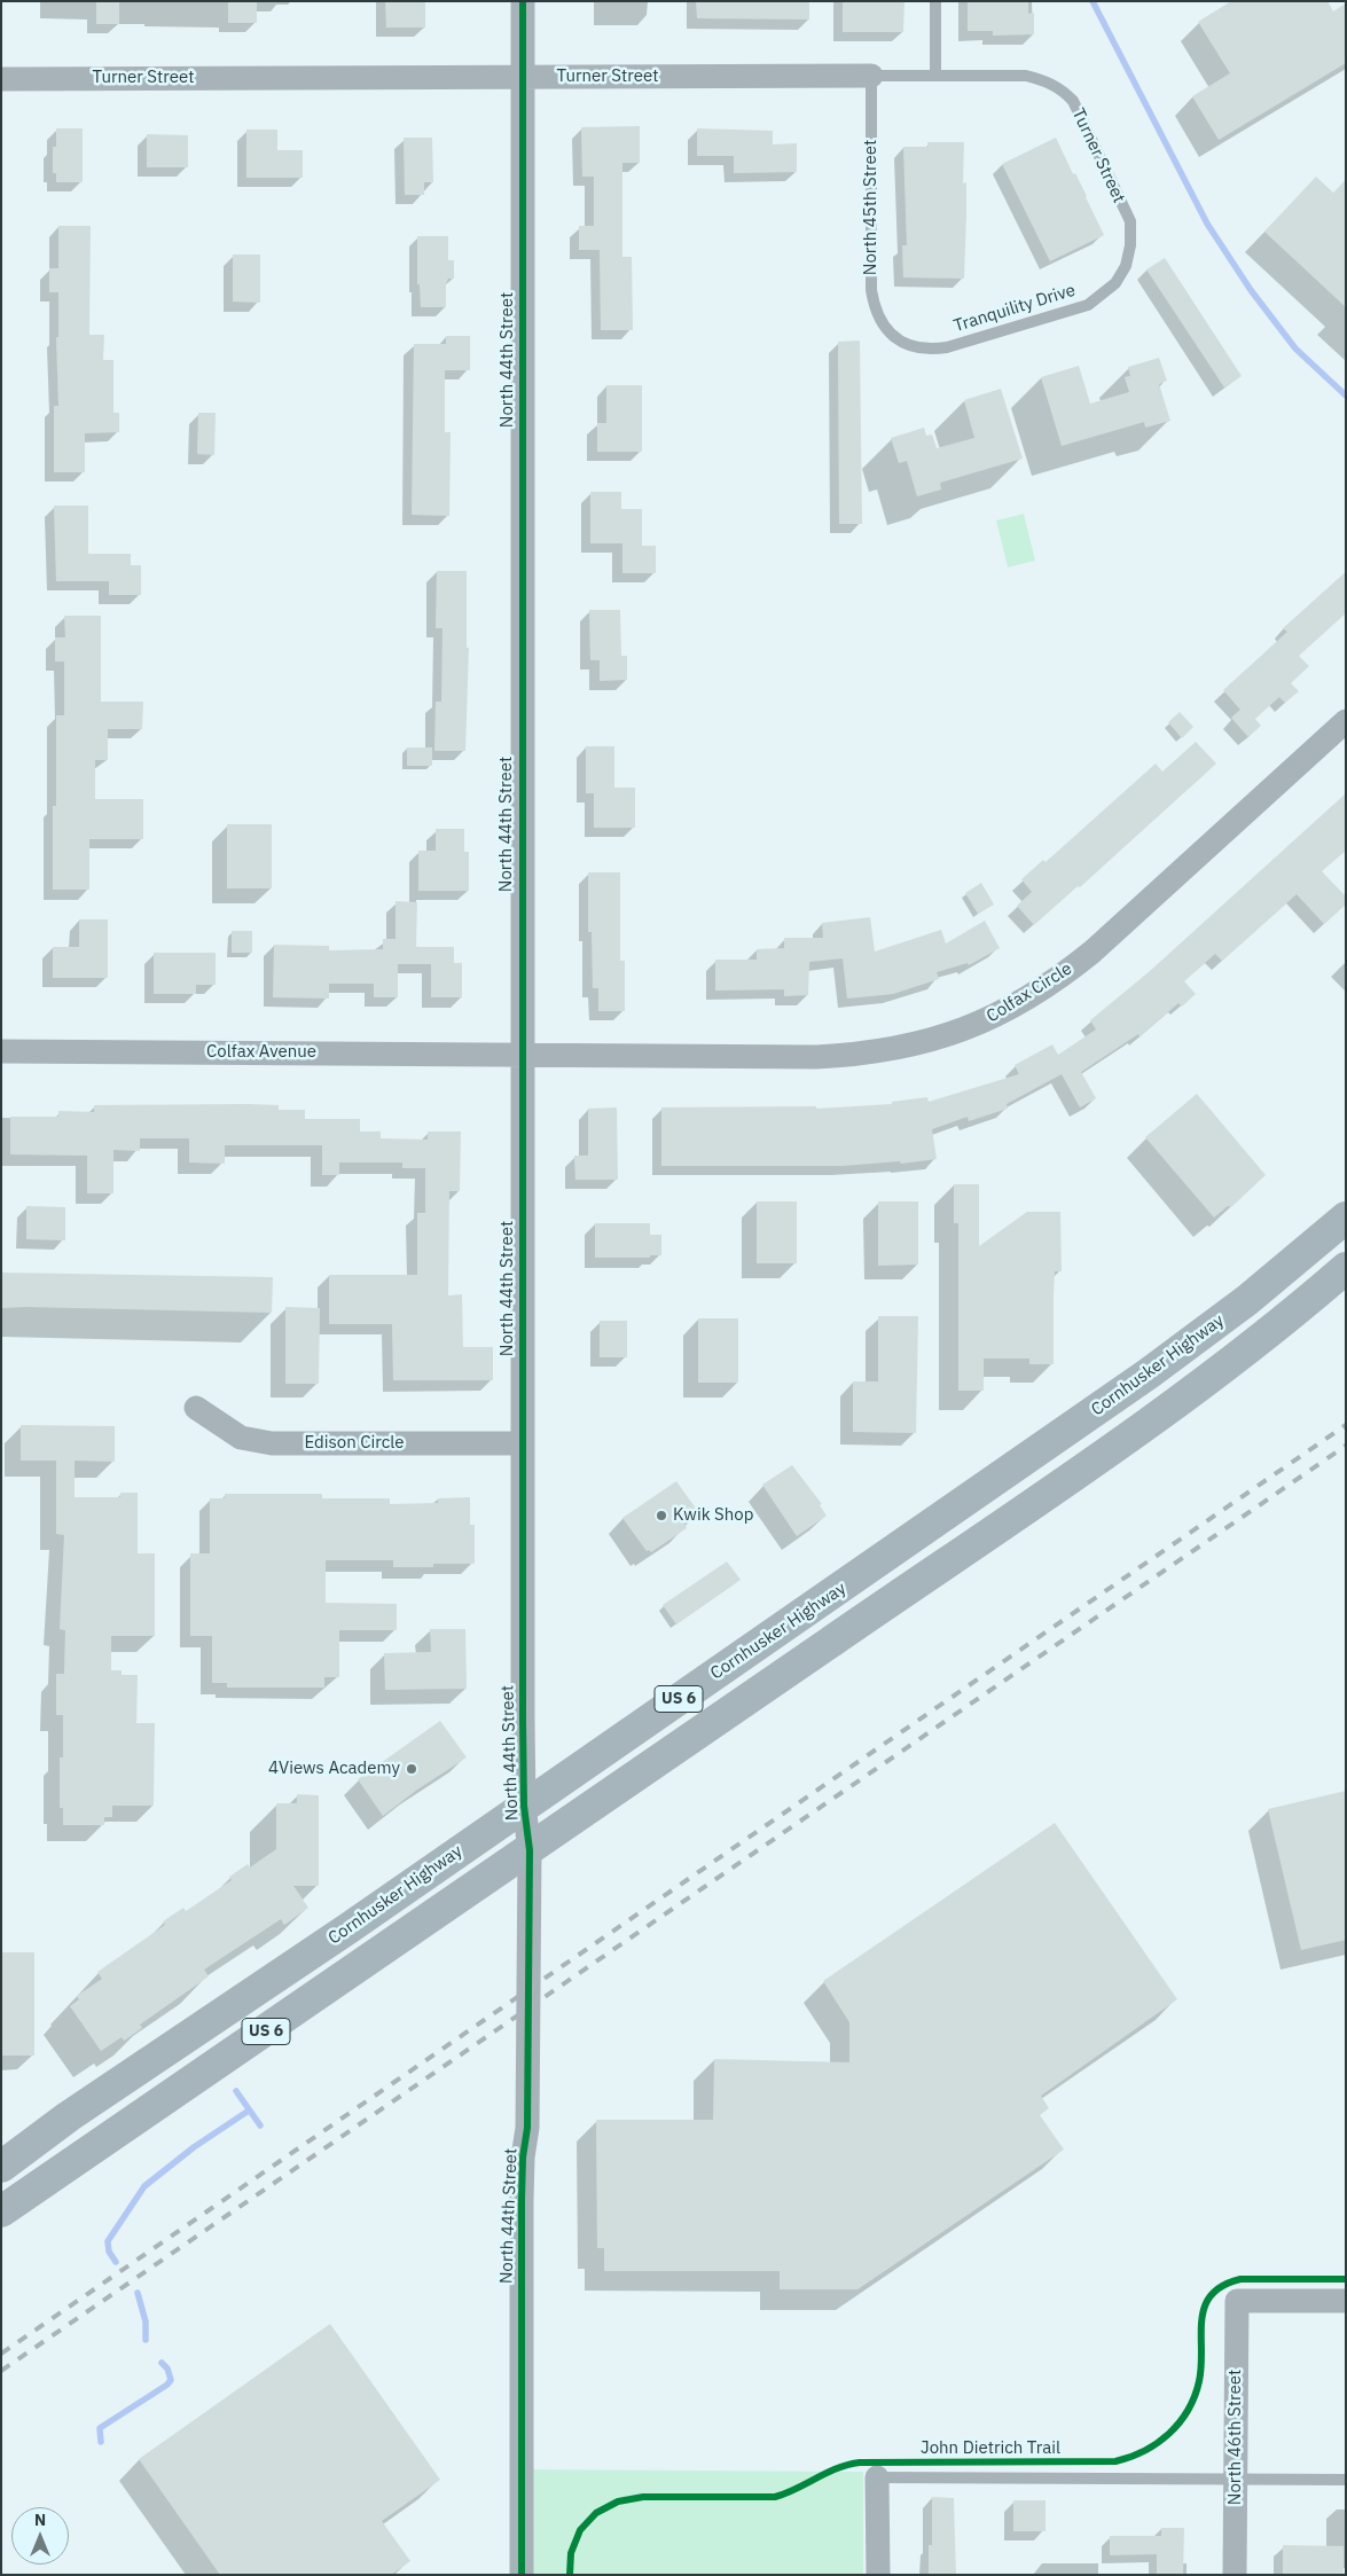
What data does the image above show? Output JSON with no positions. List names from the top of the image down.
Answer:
{
  "streets": {
    "main road": ["Cornhusker Highway", "US 6"],
    "street": [
      "Turner Street",
      "North 44th Street",
      "Colfax Circle",
      "Colfax Avenue",
      "Edison Circle",
      "North 46th Street"
    ],
    "lane": ["North 45th Street", "Tranquility Drive"],
    "cycle path": ["John Dietrich Trail"]
  },
  "crossings": [
    ["Turner Street", "North 45th Street"],
    ["Turner Street", "Tranquility Drive"],
    ["Turner Street", "North 44th Street"],
    ["North 45th Street", "Tranquility Drive"],
    ["North 44th Street", "Colfax Circle"],
    ["North 44th Street", "Colfax Avenue"],
    ["North 44th Street", "Cornhusker Highway"],
    ["North 44th Street", "Edison Circle"],
    ["North 44th Street", "US 6"],
    ["Colfax Circle", "Colfax Avenue"]
  ],
  "places": ["Kwik Shop", "4Views Academy"],
  "north": "top"
}
